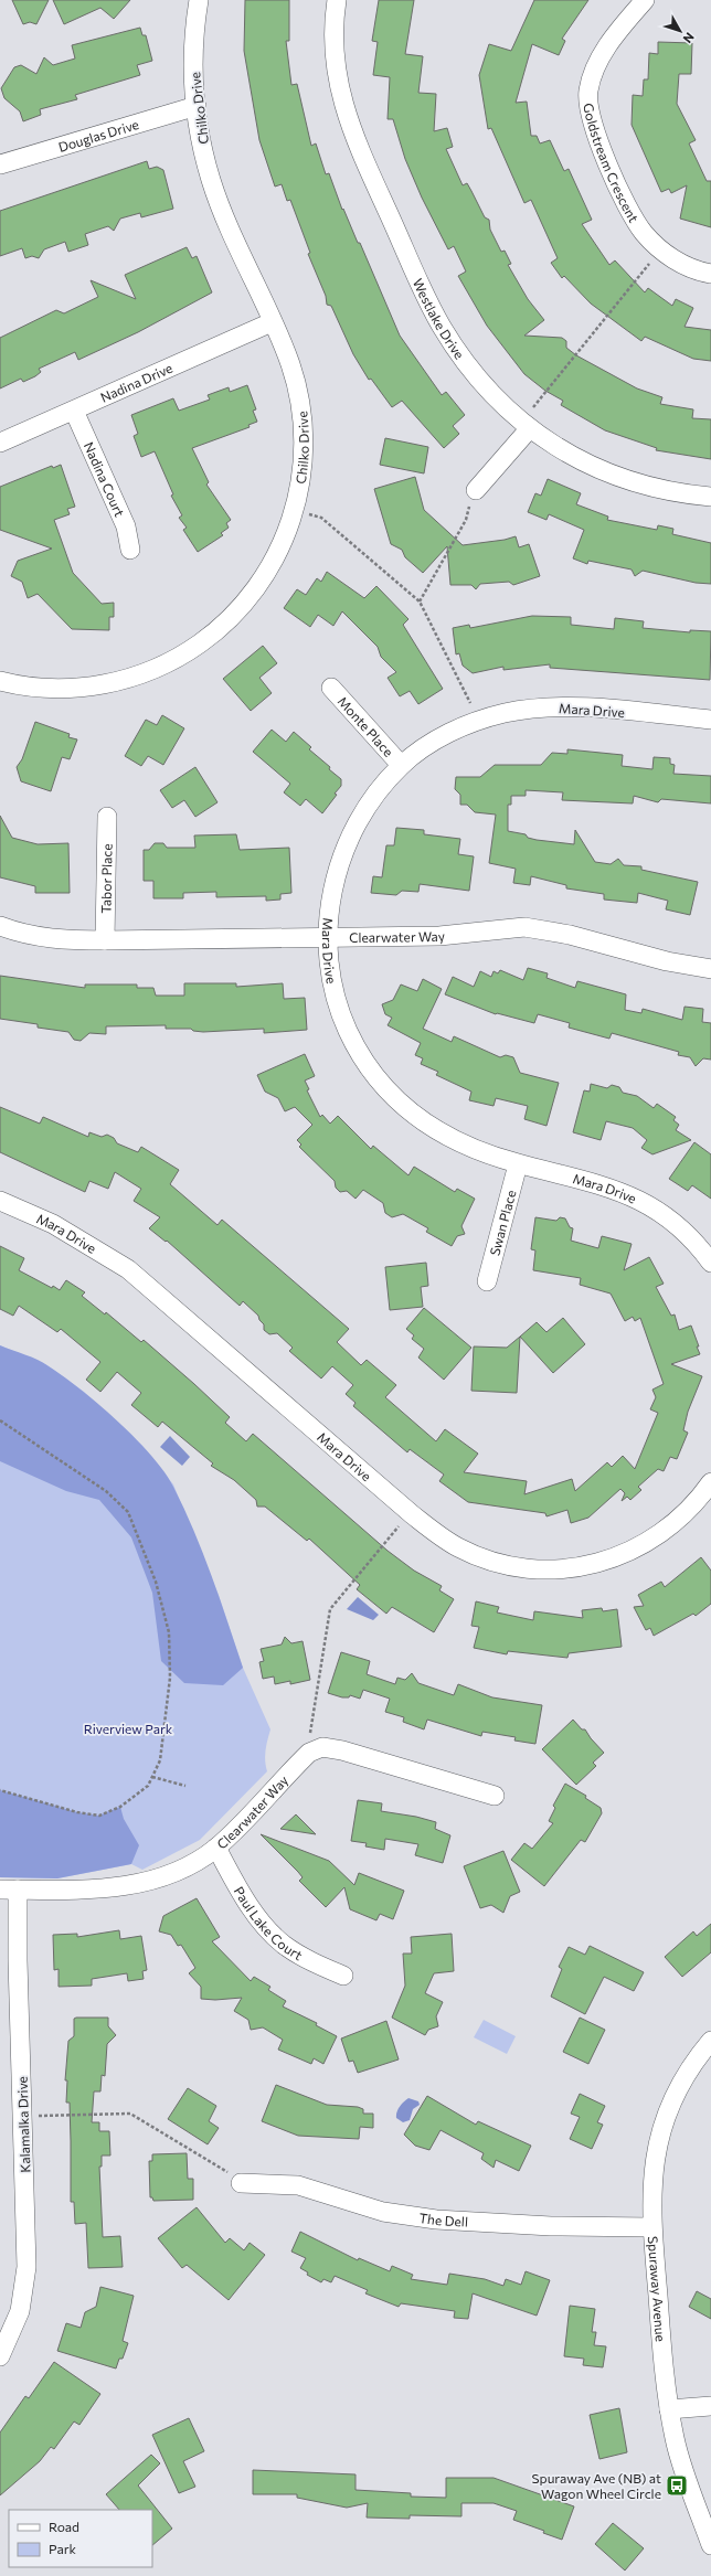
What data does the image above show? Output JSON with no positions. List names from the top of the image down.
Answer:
{
  "streets": {
    "street": [
      "Chilko Drive",
      "Douglas Drive",
      "Goldstream Crescent",
      "Westlake Drive",
      "Nadina Drive",
      "Nadina Court",
      "Mara Drive",
      "Monte Place",
      "Tabor Place",
      "Clearwater Way",
      "Swan Place",
      "Paul Lake Court",
      "Kalamalka Drive",
      "The Dell",
      "Spuraway Avenue"
    ]
  },
  "crossings": [
    ["Chilko Drive", "Douglas Drive"],
    ["Chilko Drive", "Nadina Drive"],
    ["Nadina Drive", "Nadina Court"],
    ["Mara Drive", "Monte Place"],
    ["Mara Drive", "Clearwater Way"],
    ["Mara Drive", "Swan Place"],
    ["Tabor Place", "Clearwater Way"],
    ["Clearwater Way", "Paul Lake Court"],
    ["Clearwater Way", "Kalamalka Drive"],
    ["The Dell", "Spuraway Avenue"]
  ],
  "parks": ["Riverview Park"],
  "places": {
    "bus stop": ["Spuraway Ave (NB) at Wagon Wheel Circle"]
  },
  "legend": ["Road", "Park"],
  "north": "bottom right"
}
